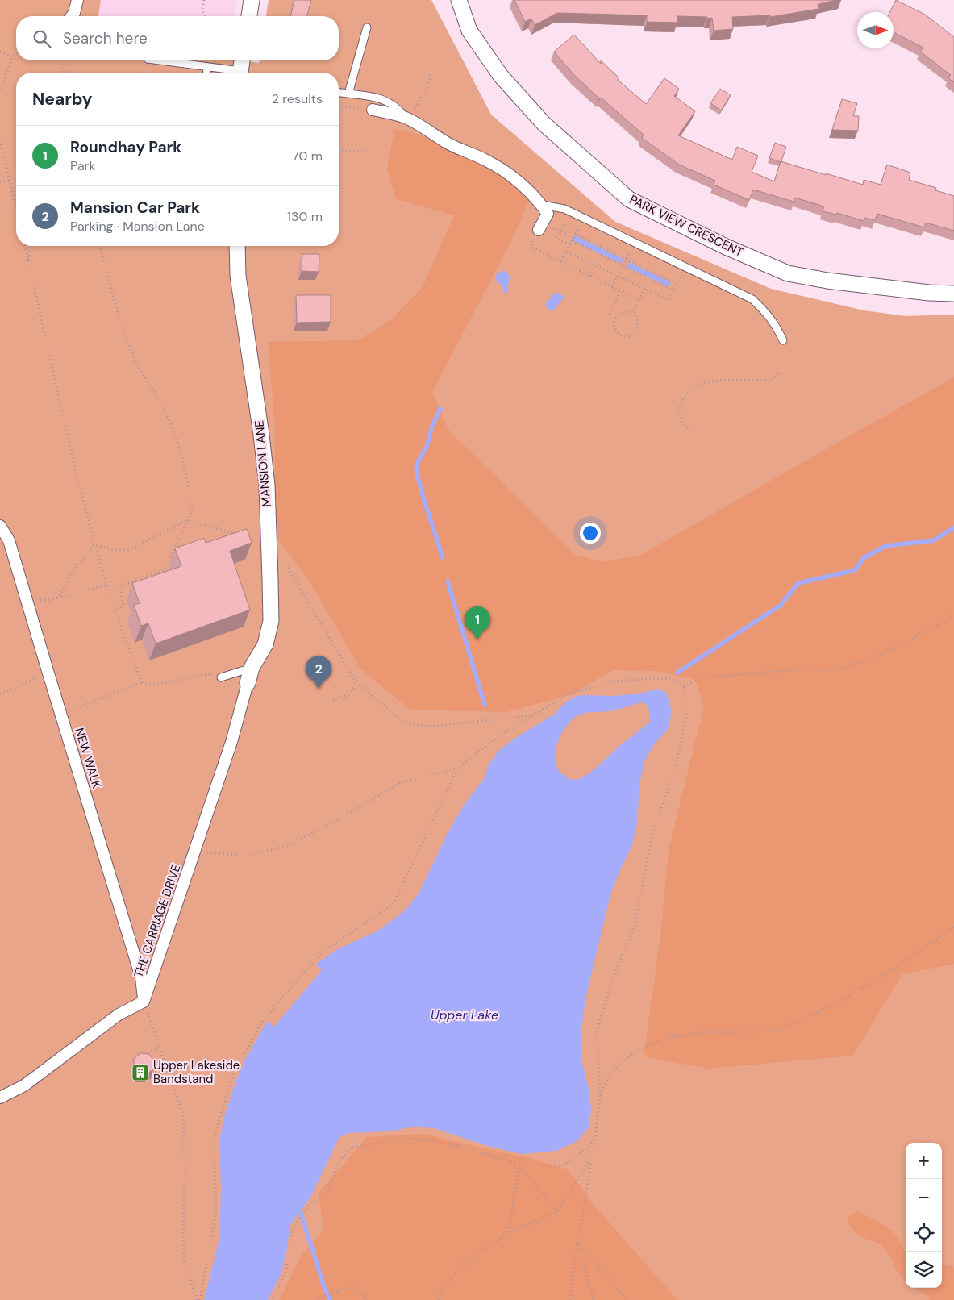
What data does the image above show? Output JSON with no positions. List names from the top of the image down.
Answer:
{
  "streets": {
    "street": [
      "PARK VIEW CRESCENT",
      "MANSION LANE",
      "NEW WALK",
      "THE CARRIAGE DRIVE"
    ]
  },
  "crossings": [
    ["MANSION LANE", "THE CARRIAGE DRIVE"],
    ["NEW WALK", "THE CARRIAGE DRIVE"]
  ],
  "water": ["Upper Lake"],
  "places": {
    "building": ["Upper Lakeside Bandstand"]
  },
  "north": "right",
  "page": {
    "search": "Search here",
    "heading": ["Nearby", "2 results"],
    "list": [
      {
        "mark": "1",
        "name": "Roundhay Park",
        "note": "Park",
        "value": "70 m"
      },
      {
        "mark": "2",
        "name": "Mansion Car Park",
        "note": "Parking · Mansion Lane",
        "value": "130 m"
      }
    ],
    "pins": ["1", "2"],
    "map_buttons": ["+", "−"]
  }
}
